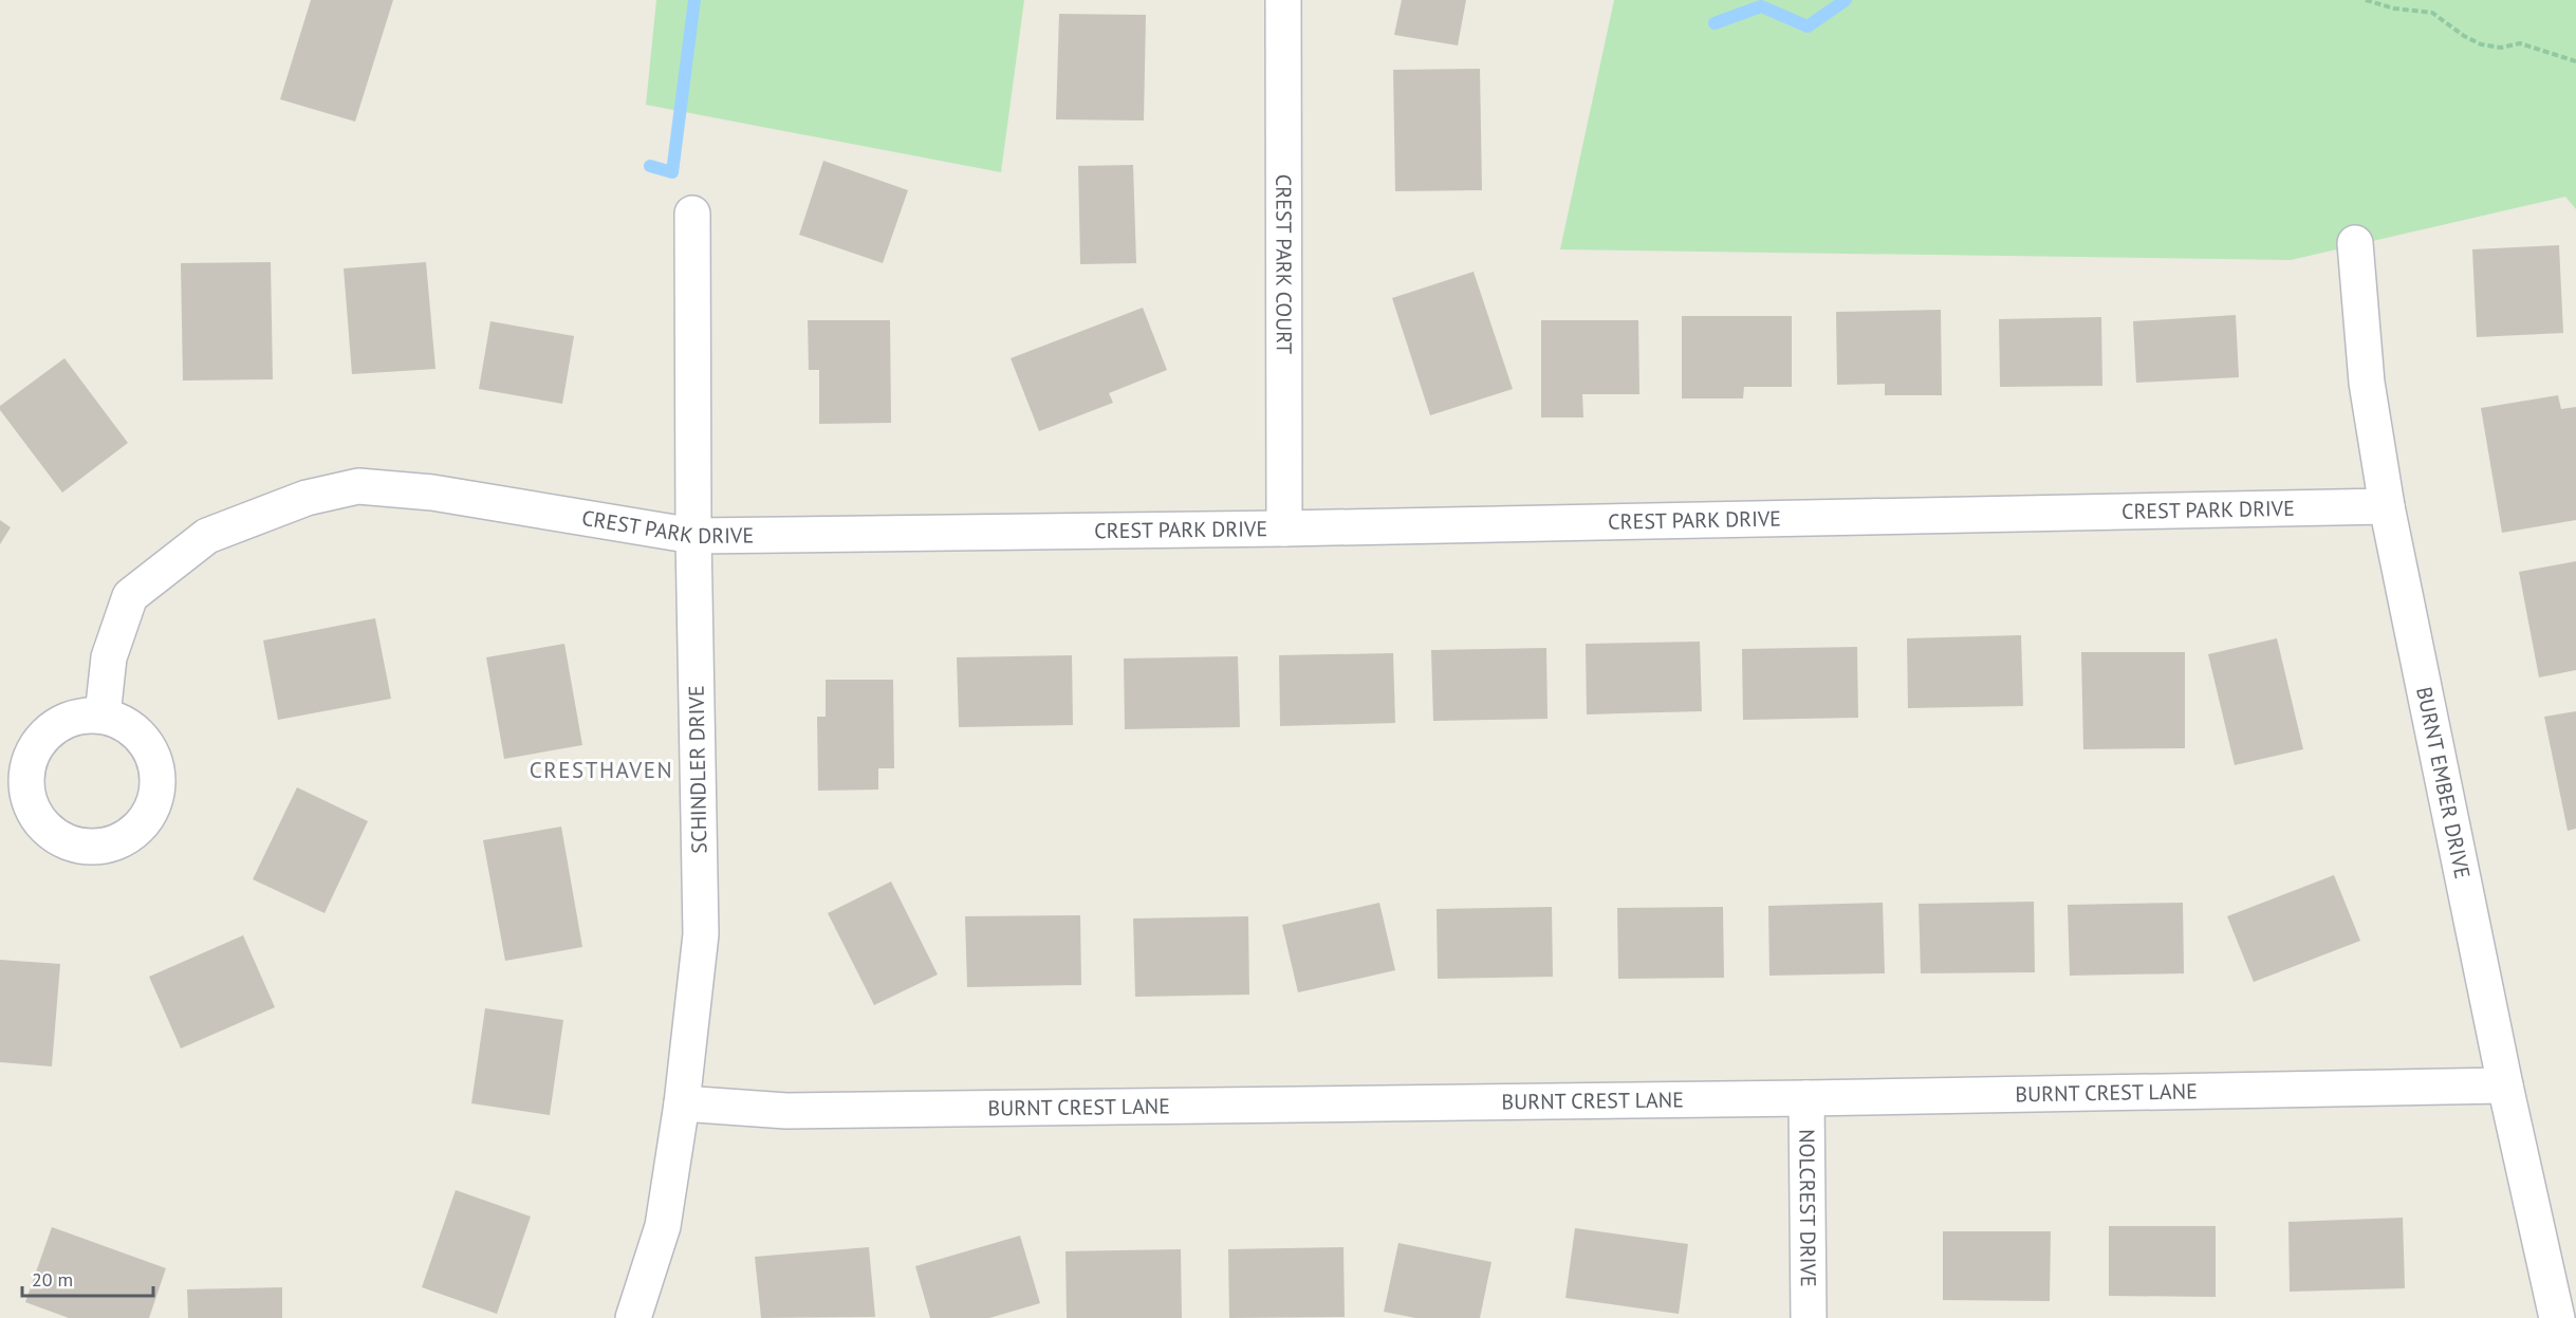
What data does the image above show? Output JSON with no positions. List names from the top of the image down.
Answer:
{
  "streets": {
    "street": [
      "CREST PARK COURT",
      "CREST PARK DRIVE",
      "SCHINDLER DRIVE",
      "BURNT EMBER DRIVE",
      "BURNT CREST LANE",
      "NOLCREST DRIVE"
    ]
  },
  "crossings": [
    ["CREST PARK COURT", "CREST PARK DRIVE"],
    ["CREST PARK DRIVE", "SCHINDLER DRIVE"],
    ["CREST PARK DRIVE", "BURNT EMBER DRIVE"],
    ["SCHINDLER DRIVE", "BURNT CREST LANE"],
    ["BURNT EMBER DRIVE", "BURNT CREST LANE"],
    ["BURNT CREST LANE", "NOLCREST DRIVE"]
  ],
  "districts": ["CRESTHAVEN"],
  "scale_bar": "20 m"
}
